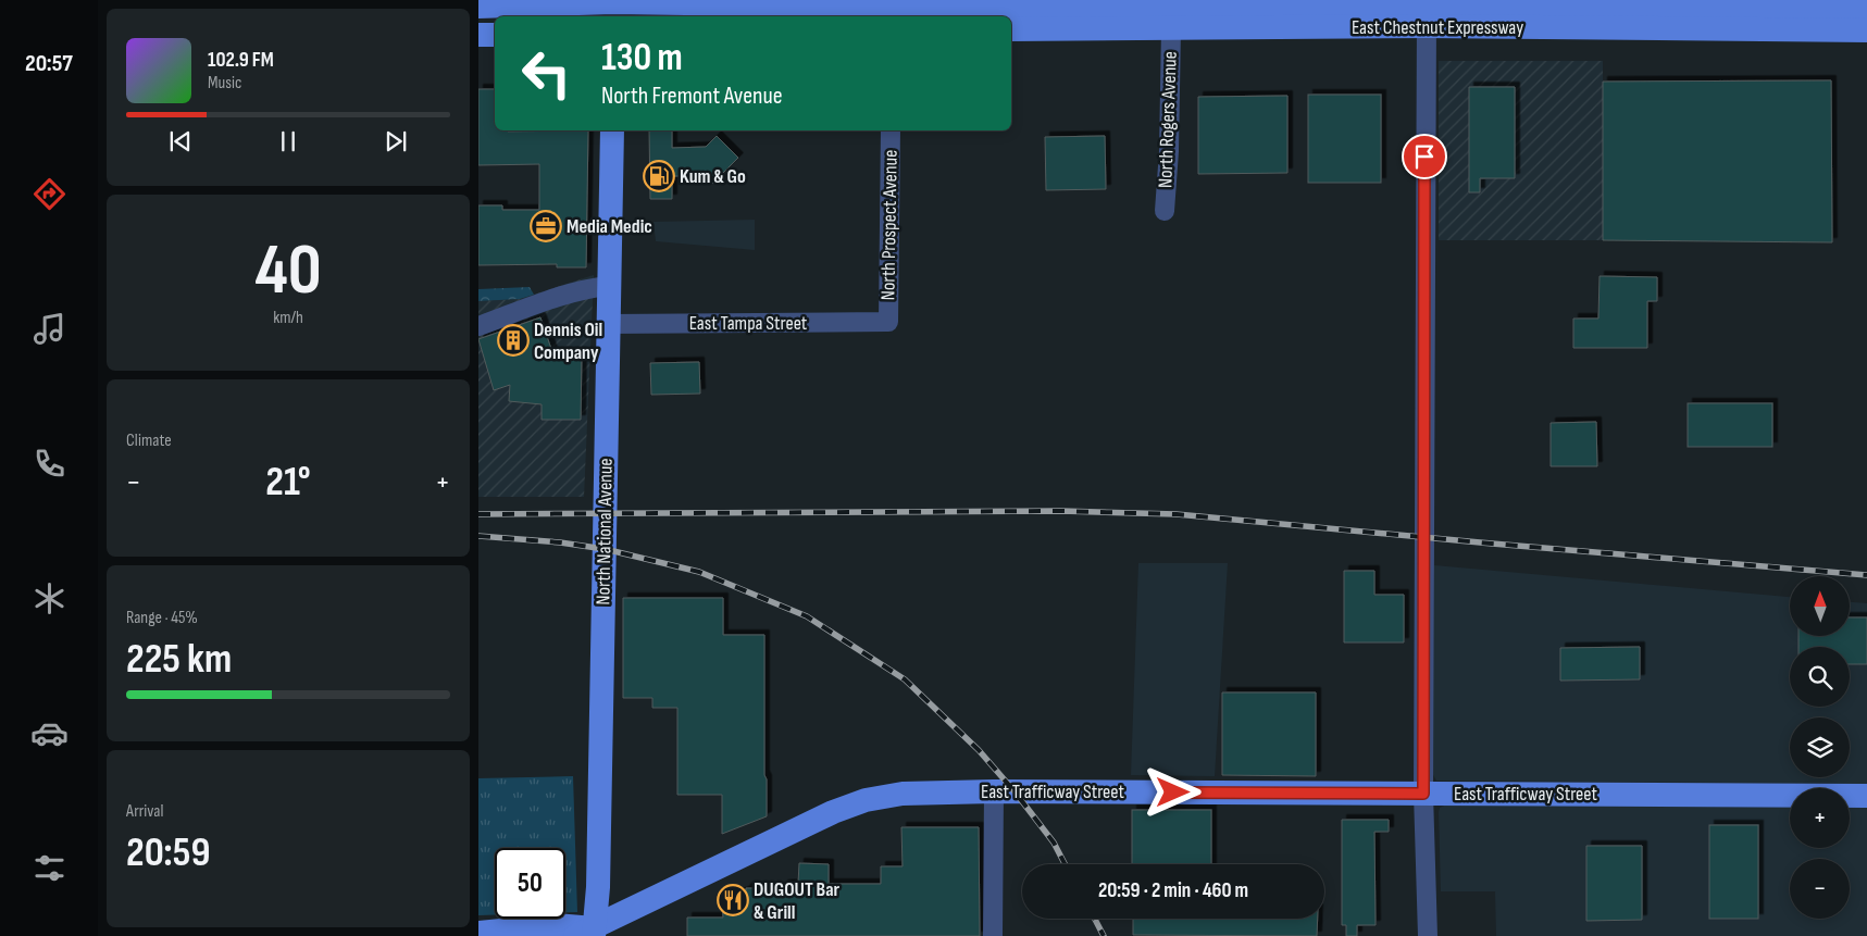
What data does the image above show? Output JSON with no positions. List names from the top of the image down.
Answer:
{
  "streets": {
    "main road": ["East Chestnut Expressway", "North National Avenue", "East Trafficway Street"],
    "street": ["North Rogers Avenue", "North Prospect Avenue", "East Tampa Street"]
  },
  "crossings": [
    ["East Chestnut Expressway", "North Rogers Avenue"],
    ["North Prospect Avenue", "East Tampa Street"],
    ["East Tampa Street", "North National Avenue"],
    ["North National Avenue", "East Trafficway Street"]
  ],
  "places": {
    "fuel station": ["Kum & Go"],
    "office": ["Media Medic"],
    "building": ["Dennis Oil Company"],
    "restaurant": ["DUGOUT Bar & Grill"]
  },
  "north": "top",
  "page": {
    "tabs": "20:57",
    "turn": ["130 m", "North Fremont Avenue"],
    "song": ["102.9 FM", "Music"],
    "tile": [
      ["40", "km/h"],
      "Climate",
      ["Range · 45%", "225 km"],
      ["Arrival", "20:59"]
    ],
    "heat": ["−", "21°", "+"],
    "map_buttons": ["+", "−"],
    "limit": "50",
    "trip": "20:59 · 2 min · 460 m"
  }
}
